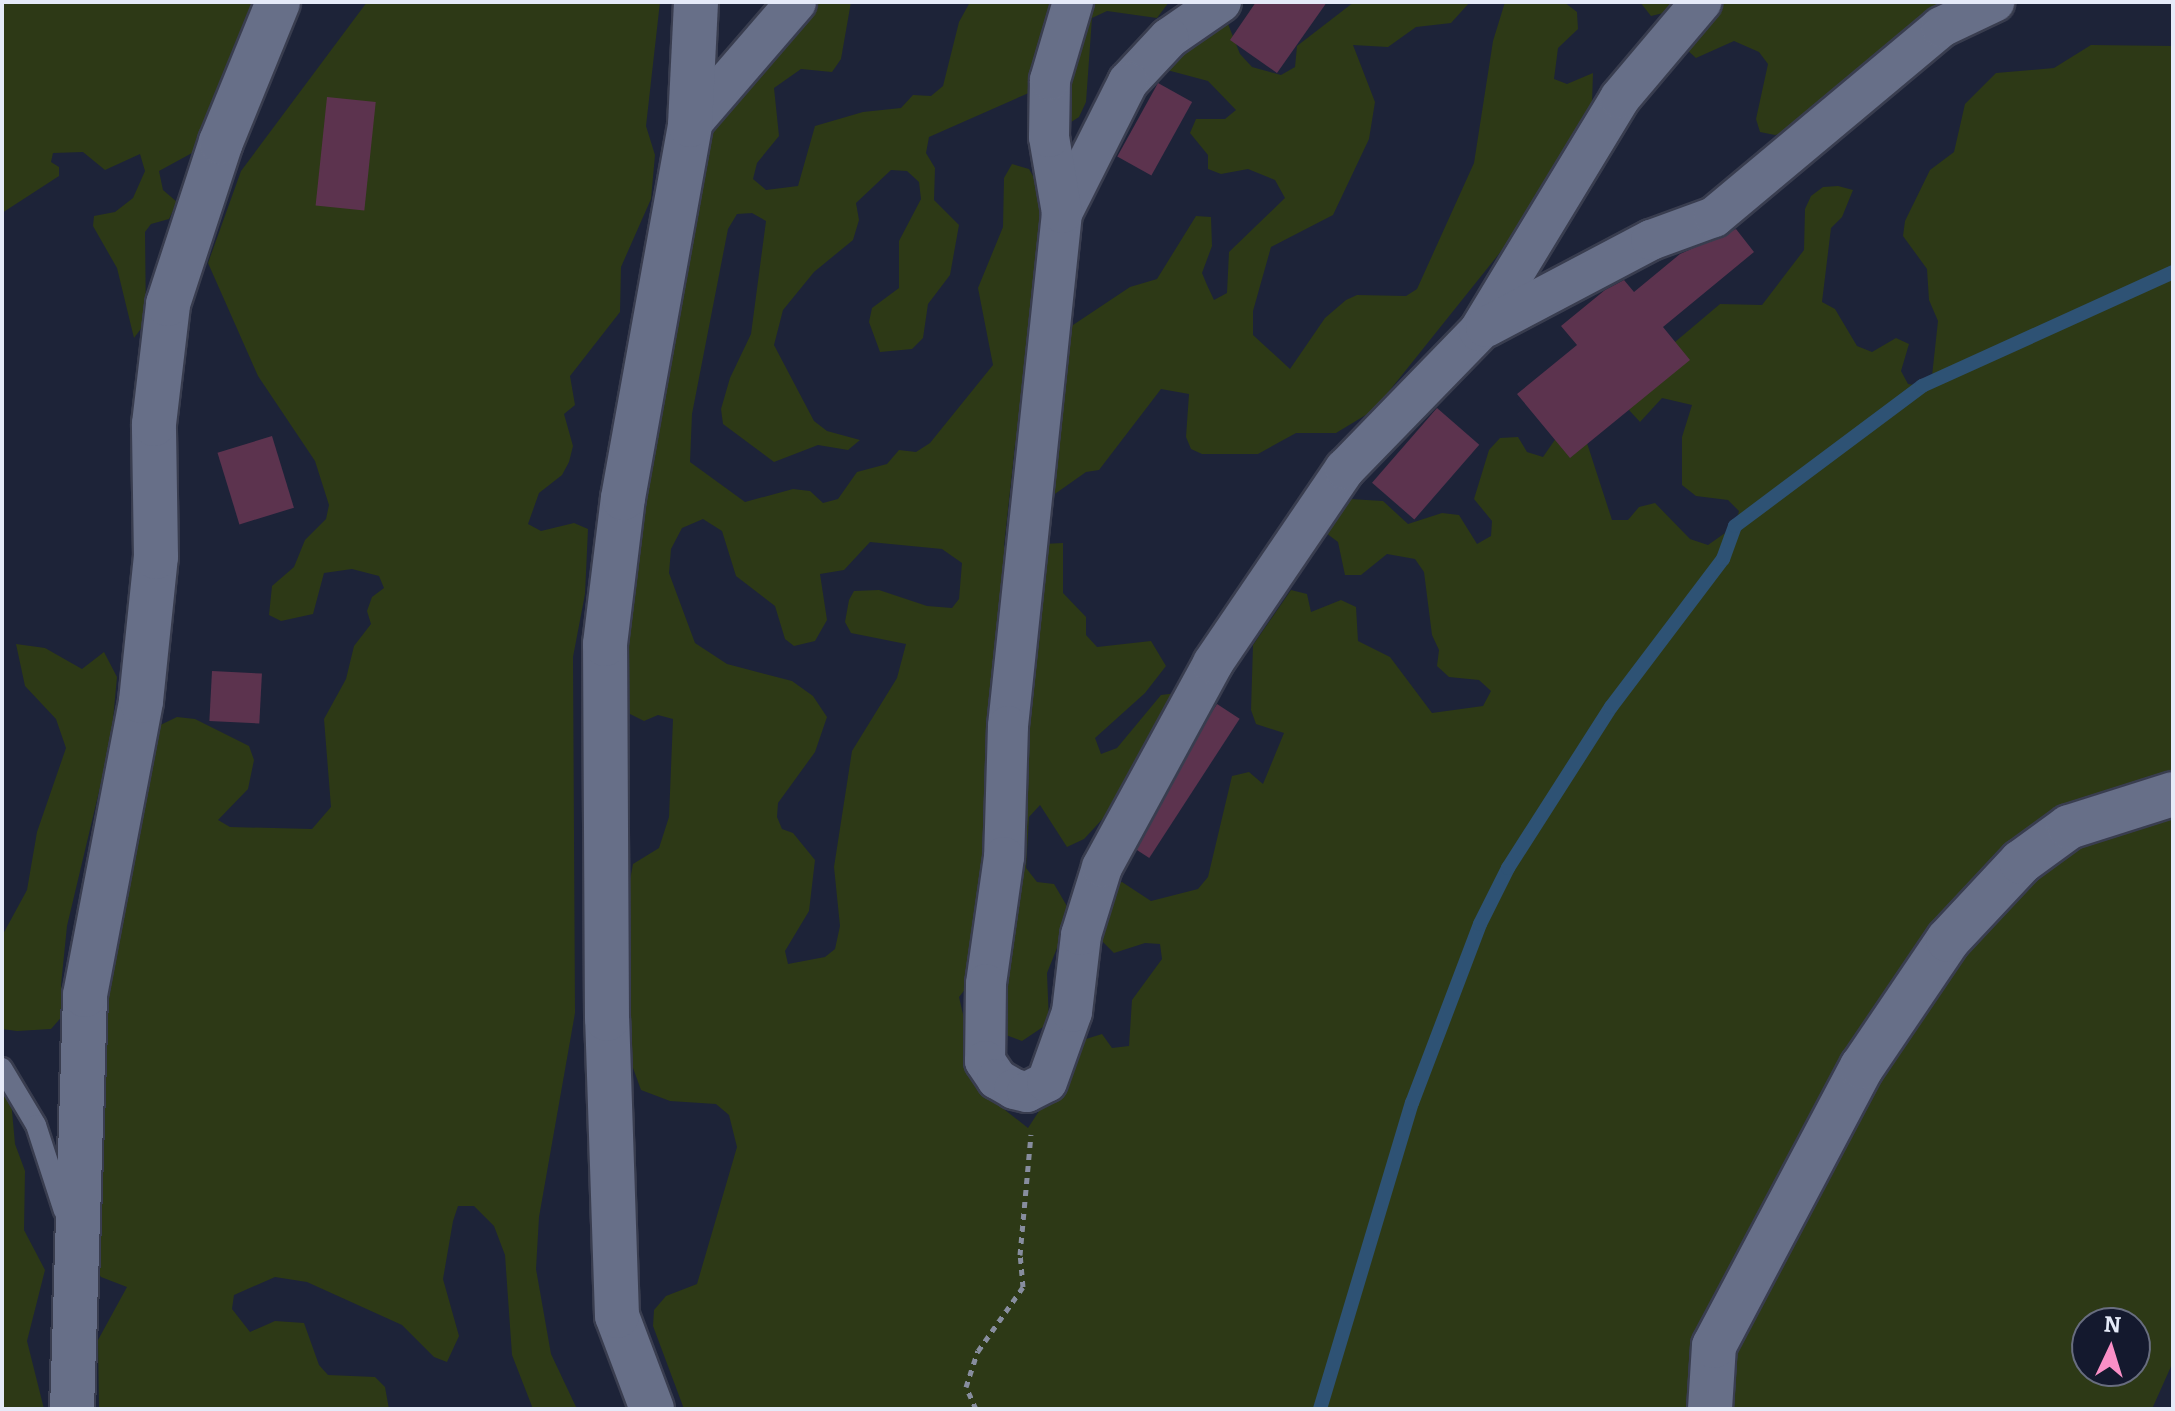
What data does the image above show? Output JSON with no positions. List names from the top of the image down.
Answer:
{
  "north": "top"
}
